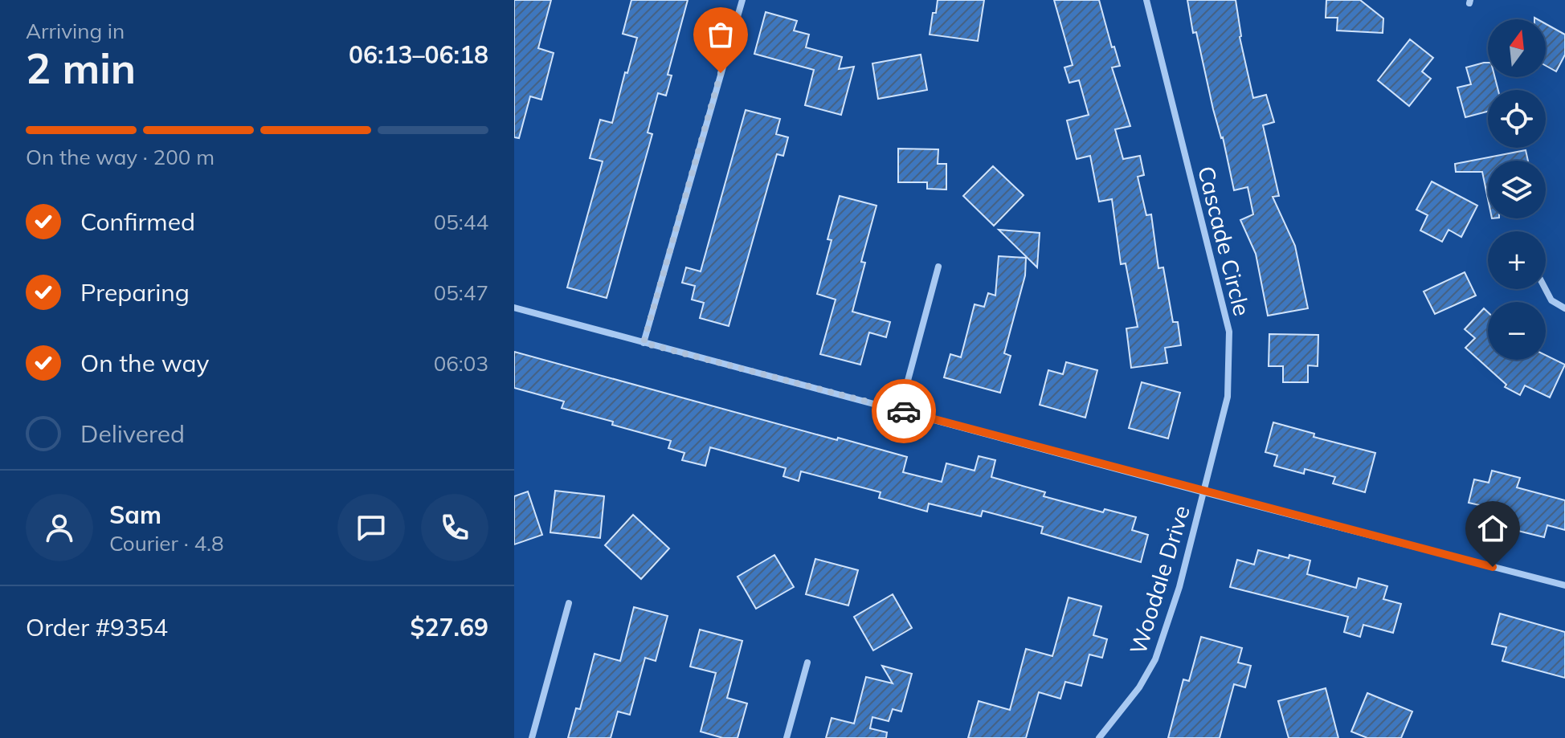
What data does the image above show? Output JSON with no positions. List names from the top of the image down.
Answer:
{
  "streets": {
    "street": ["Cascade Circle", "Woodale Drive"]
  },
  "crossings": [
    ["Cascade Circle", "Woodale Drive"]
  ],
  "north": "top",
  "page": {
    "heading": ["2 min", "Arriving in", "06:13–06:18"],
    "panel": [
      "Sam",
      "Courier · 4.8",
      "Order #9354",
      "$27.69"
    ],
    "map_buttons": ["+", "−"],
    "bar": "On the way · 200 m",
    "list": [
      ["Confirmed", "05:44"],
      ["Preparing", "05:47"],
      ["On the way", "06:03"],
      "Delivered"
    ]
  }
}
